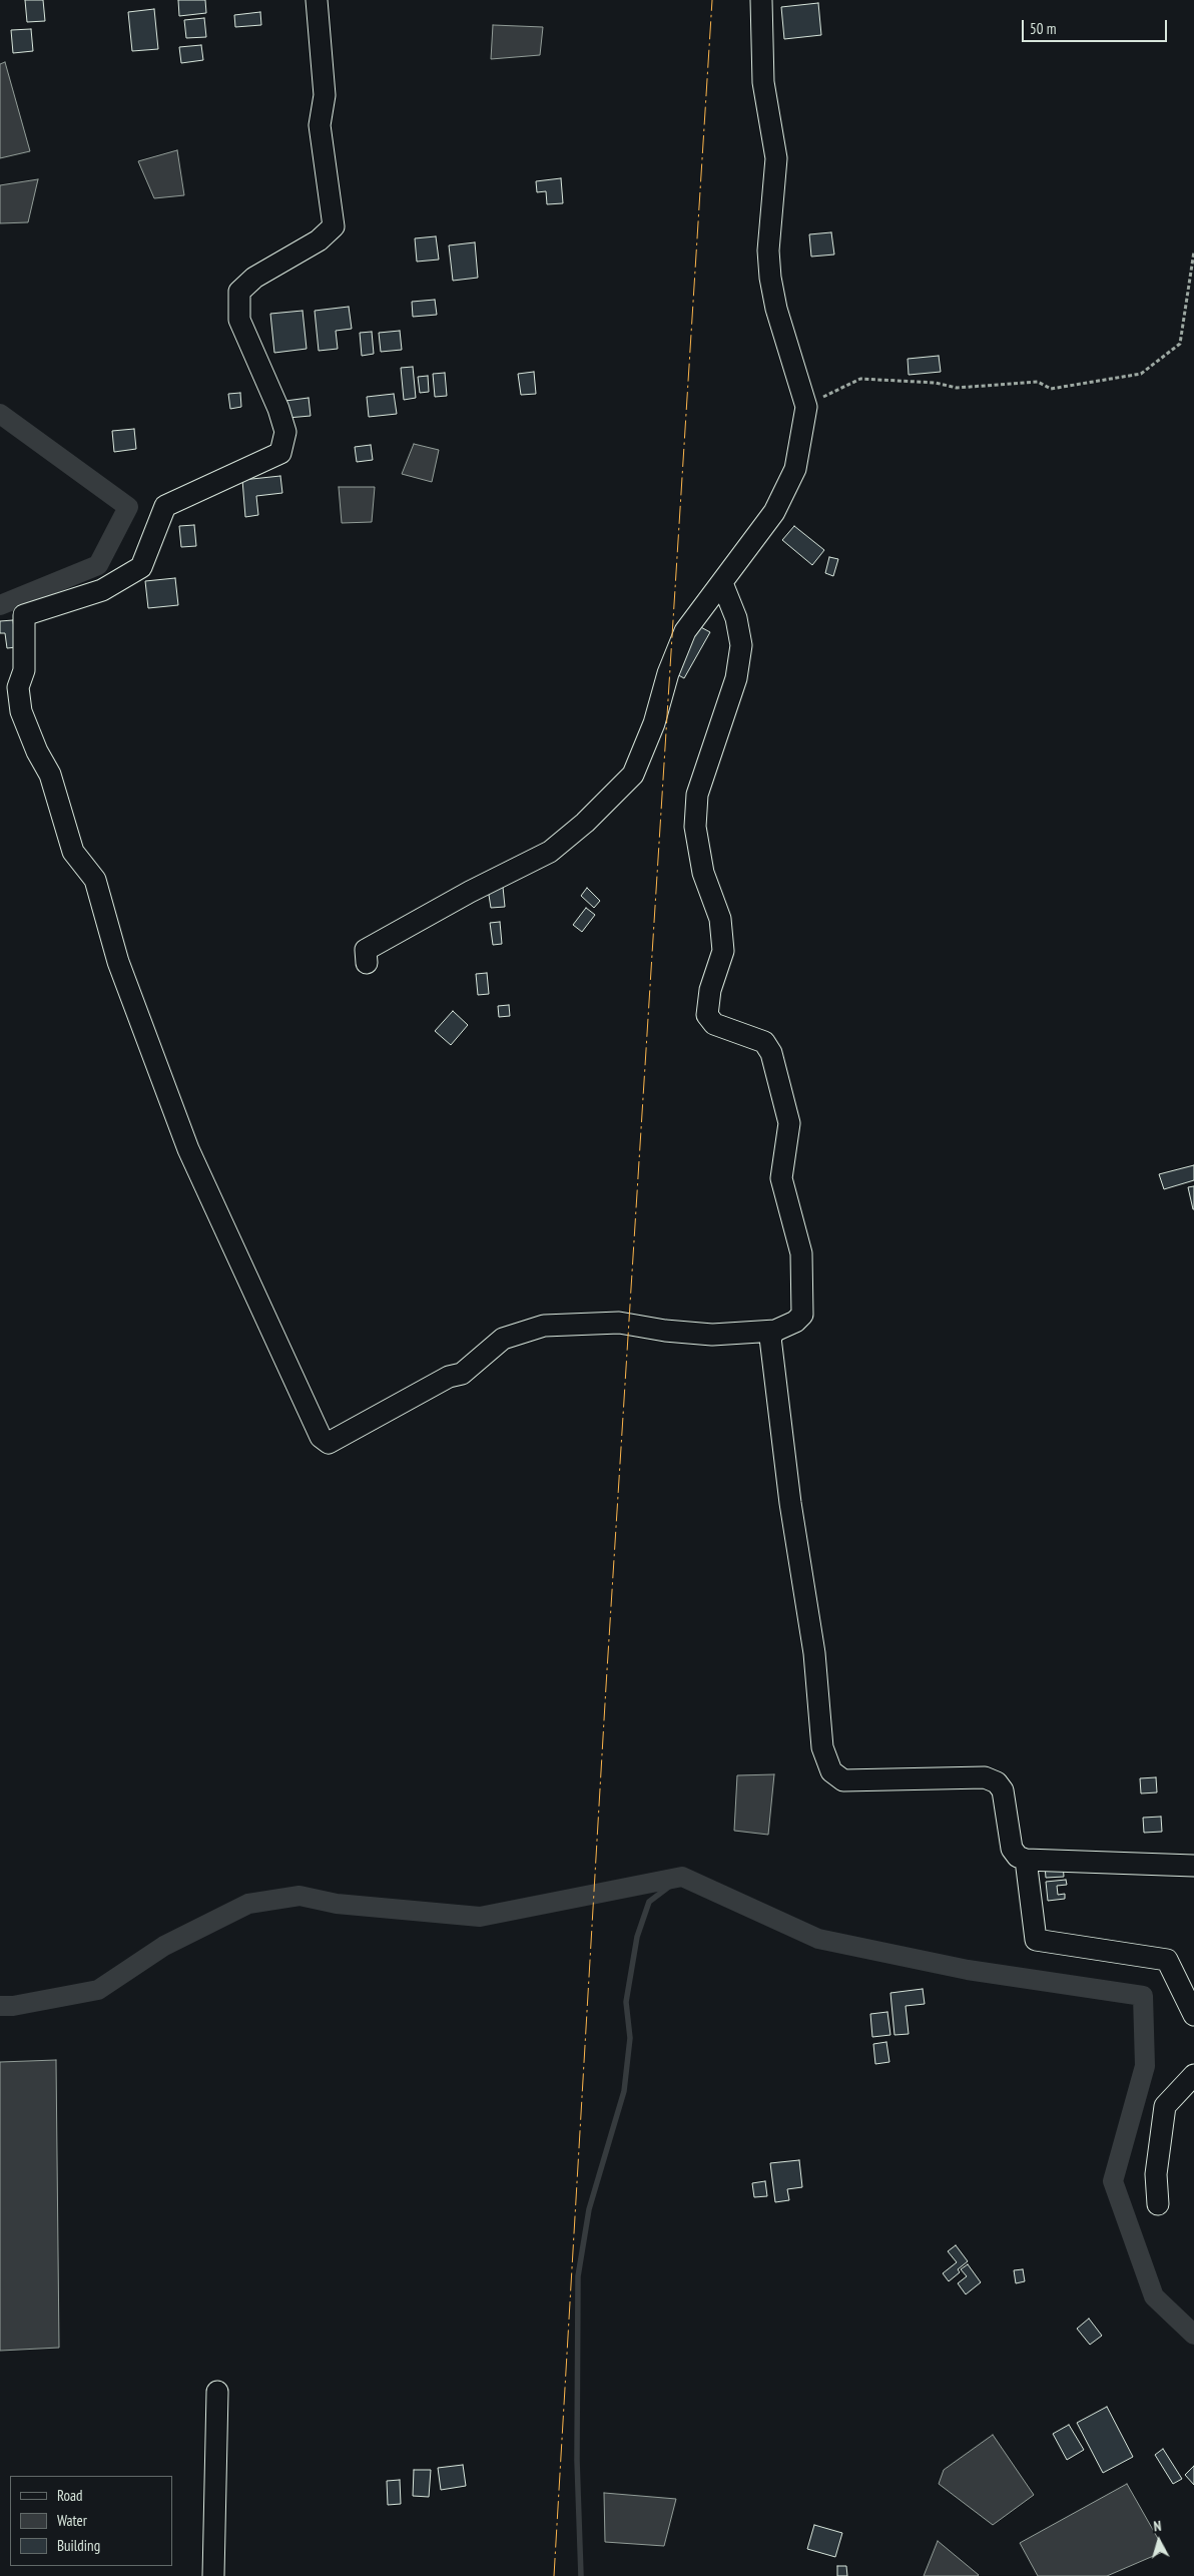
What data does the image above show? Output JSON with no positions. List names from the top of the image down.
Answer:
{
  "legend": ["Road", "Water", "Building"],
  "scale_bar": "50 m",
  "north": "top"
}
